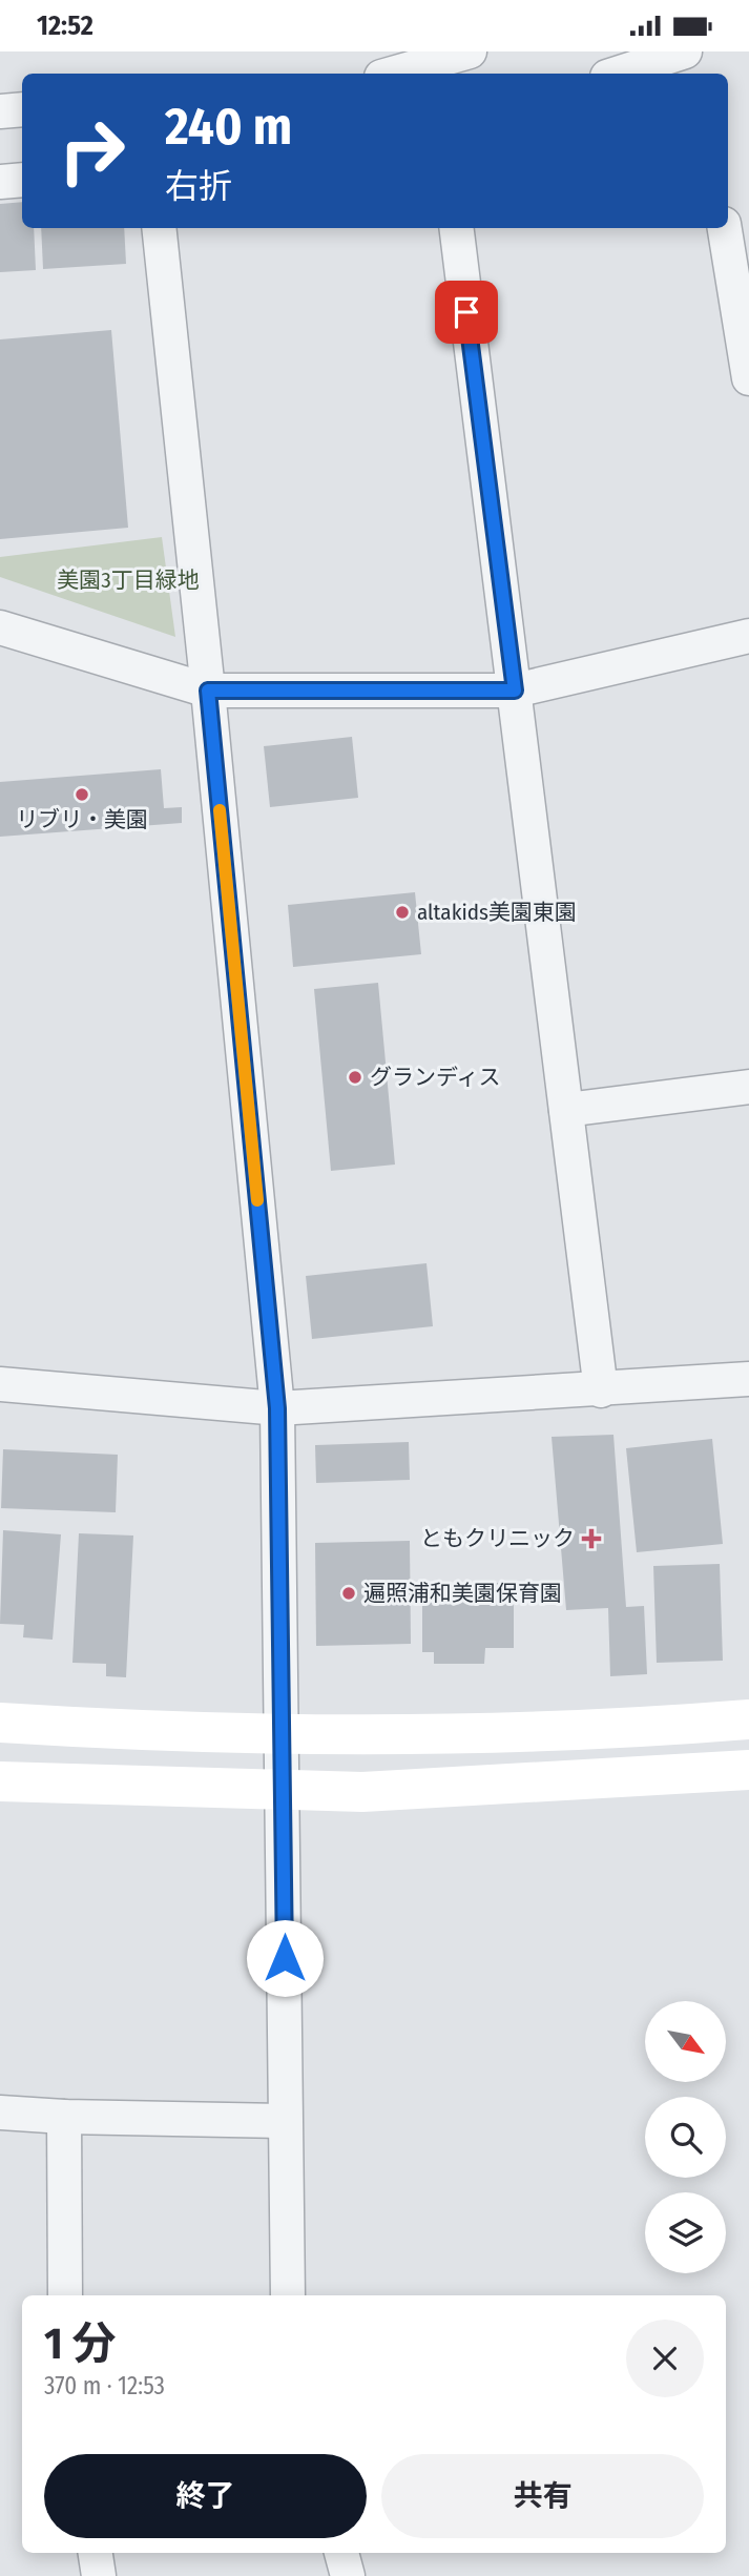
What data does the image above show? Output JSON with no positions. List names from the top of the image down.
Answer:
{
  "parks": ["美園3丁目緑地"],
  "places": {
    "other": [
      "リブリ・美園",
      "altakids美園東園",
      "グランディス",
      "遍照浦和美園保育園"
    ],
    "health": ["ともクリニック"]
  },
  "north": "bottom right",
  "page": {
    "status": "12:52",
    "turn": ["240 m", "右折"],
    "heading": ["1 分", "370 m · 12:53"],
    "buttons": ["終了", "共有"]
  }
}
